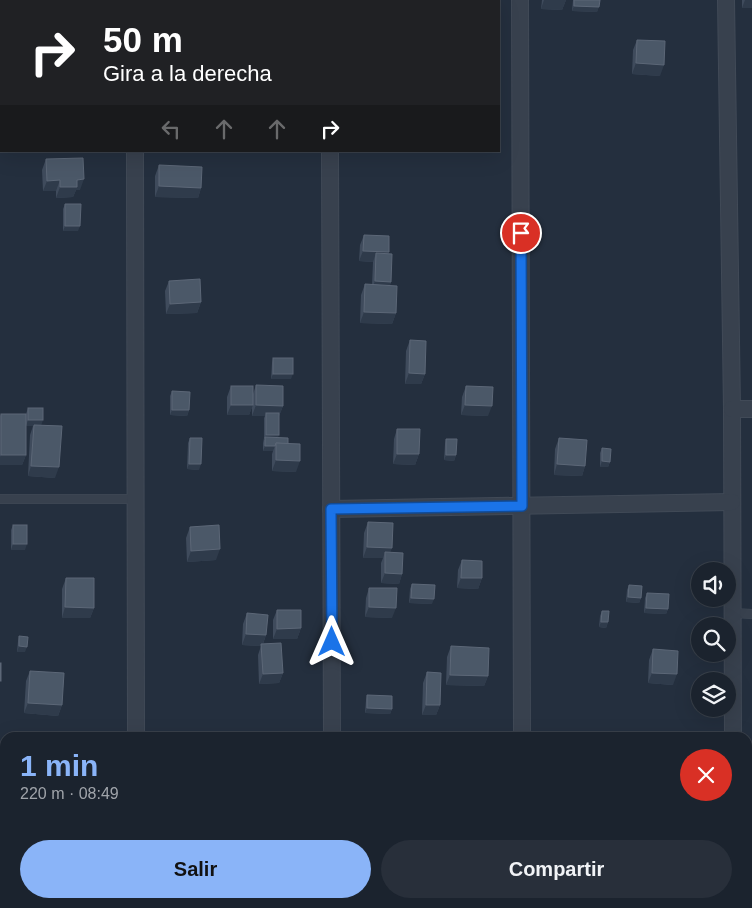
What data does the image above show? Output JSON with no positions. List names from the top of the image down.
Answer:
{
  "page": {
    "turn": ["50 m", "Gira a la derecha"],
    "heading": ["1 min", "220 m · 08:49"],
    "buttons": ["Salir", "Compartir"]
  }
}
